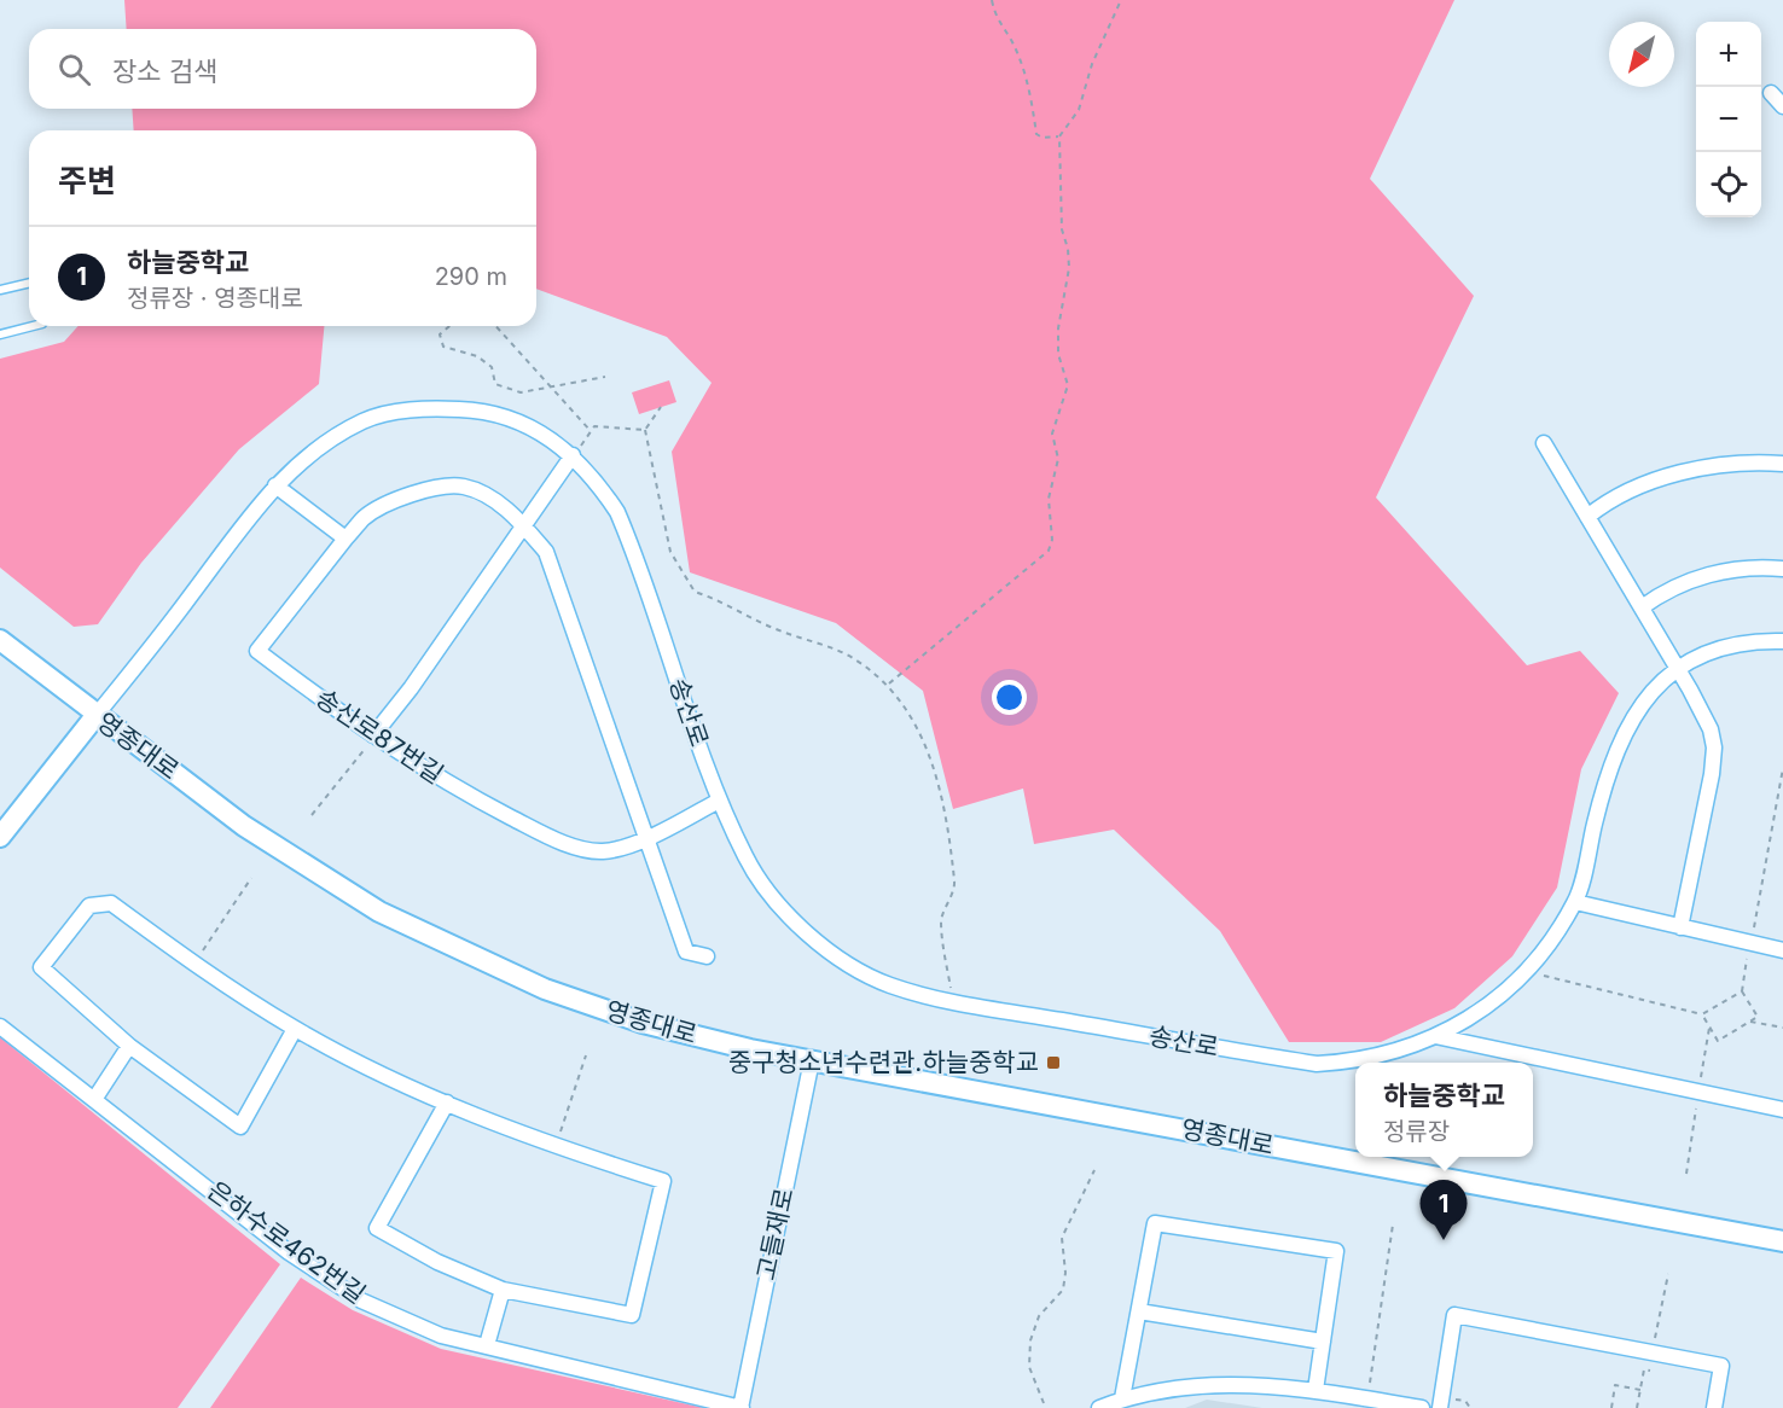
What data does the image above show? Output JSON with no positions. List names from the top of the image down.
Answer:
{
  "streets": {
    "street": [
      "송산로",
      "송산로87번길",
      "영종대로",
      "고들재로",
      "은하수로462번길"
    ]
  },
  "crossings": [
    ["송산로", "송산로87번길"],
    ["송산로", "영종대로"],
    ["영종대로", "고들재로"],
    ["고들재로", "은하수로462번길"]
  ],
  "places": {
    "transit": ["중구청소년수련관.하늘중학교"]
  },
  "north": "bottom left",
  "page": {
    "map_buttons": ["+", "−"],
    "search": "장소 검색",
    "heading": "주변",
    "list": [
      {
        "mark": "1",
        "name": "하늘중학교",
        "note": "정류장 · 영종대로",
        "value": "290 m"
      }
    ],
    "popup": ["하늘중학교", "정류장"],
    "pins": "1"
  }
}
